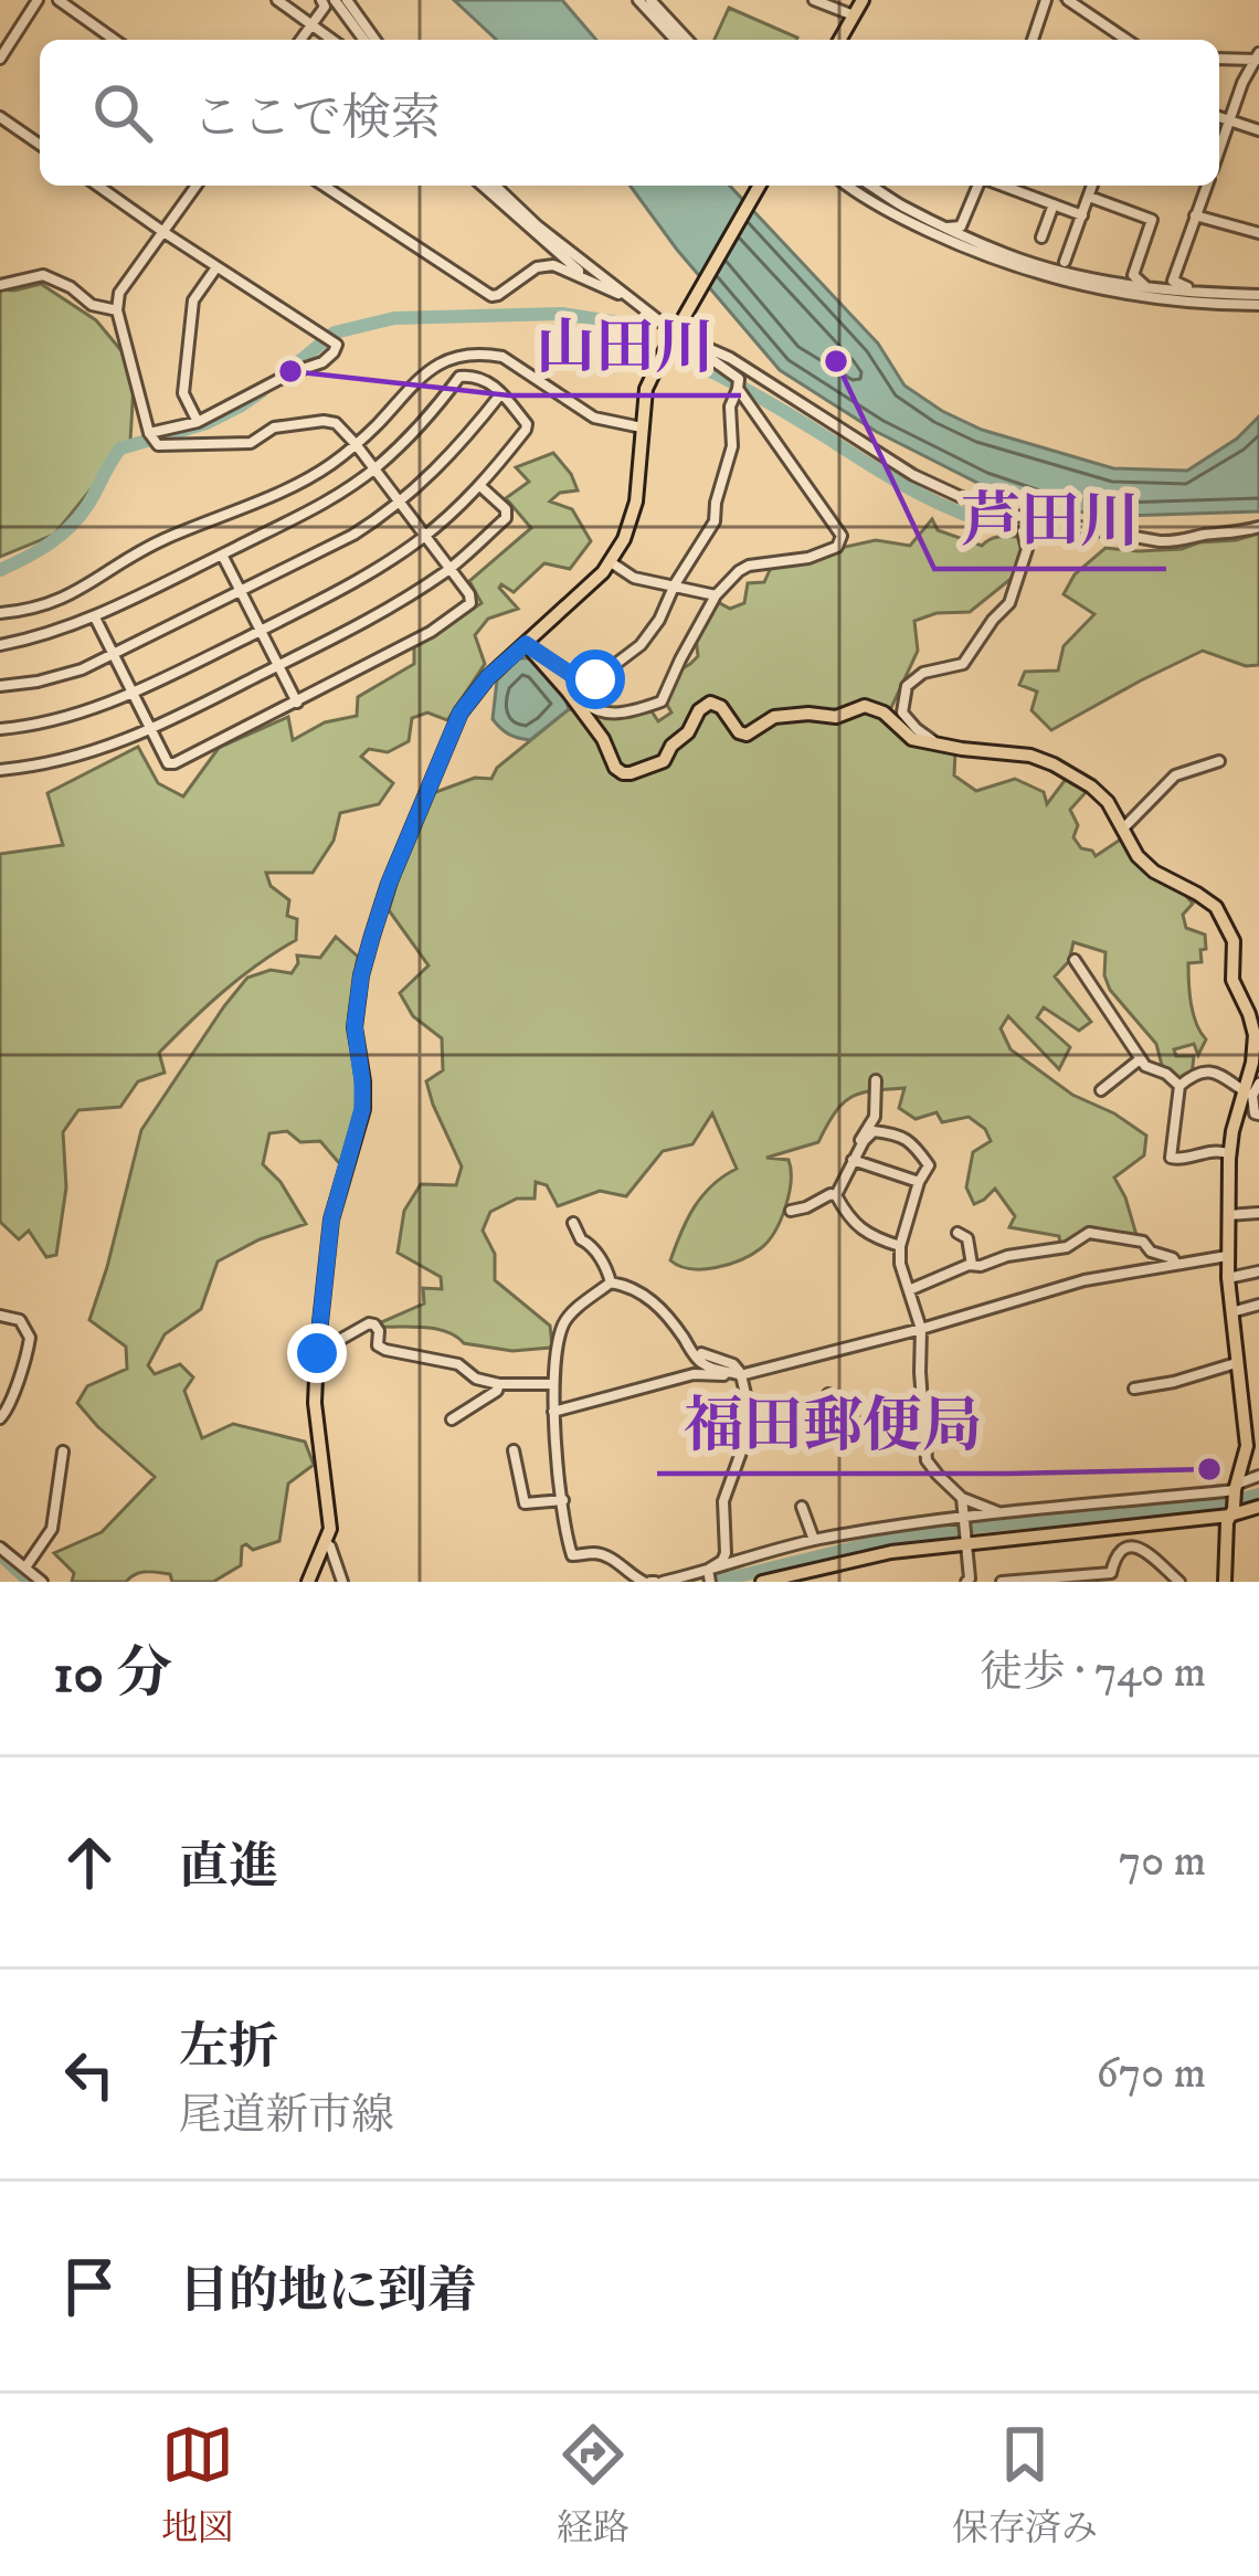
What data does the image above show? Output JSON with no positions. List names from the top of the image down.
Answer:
{
  "places": ["芦田川", "山田川", "福田郵便局"],
  "page": {
    "search": "ここで検索",
    "heading": ["10 分", "徒歩 · 740 m"],
    "list": [
      ["直進", "70 m"],
      ["左折", "尾道新市線", "670 m"],
      "目的地に到着"
    ],
    "nav": ["地図", "経路", "保存済み"]
  }
}
